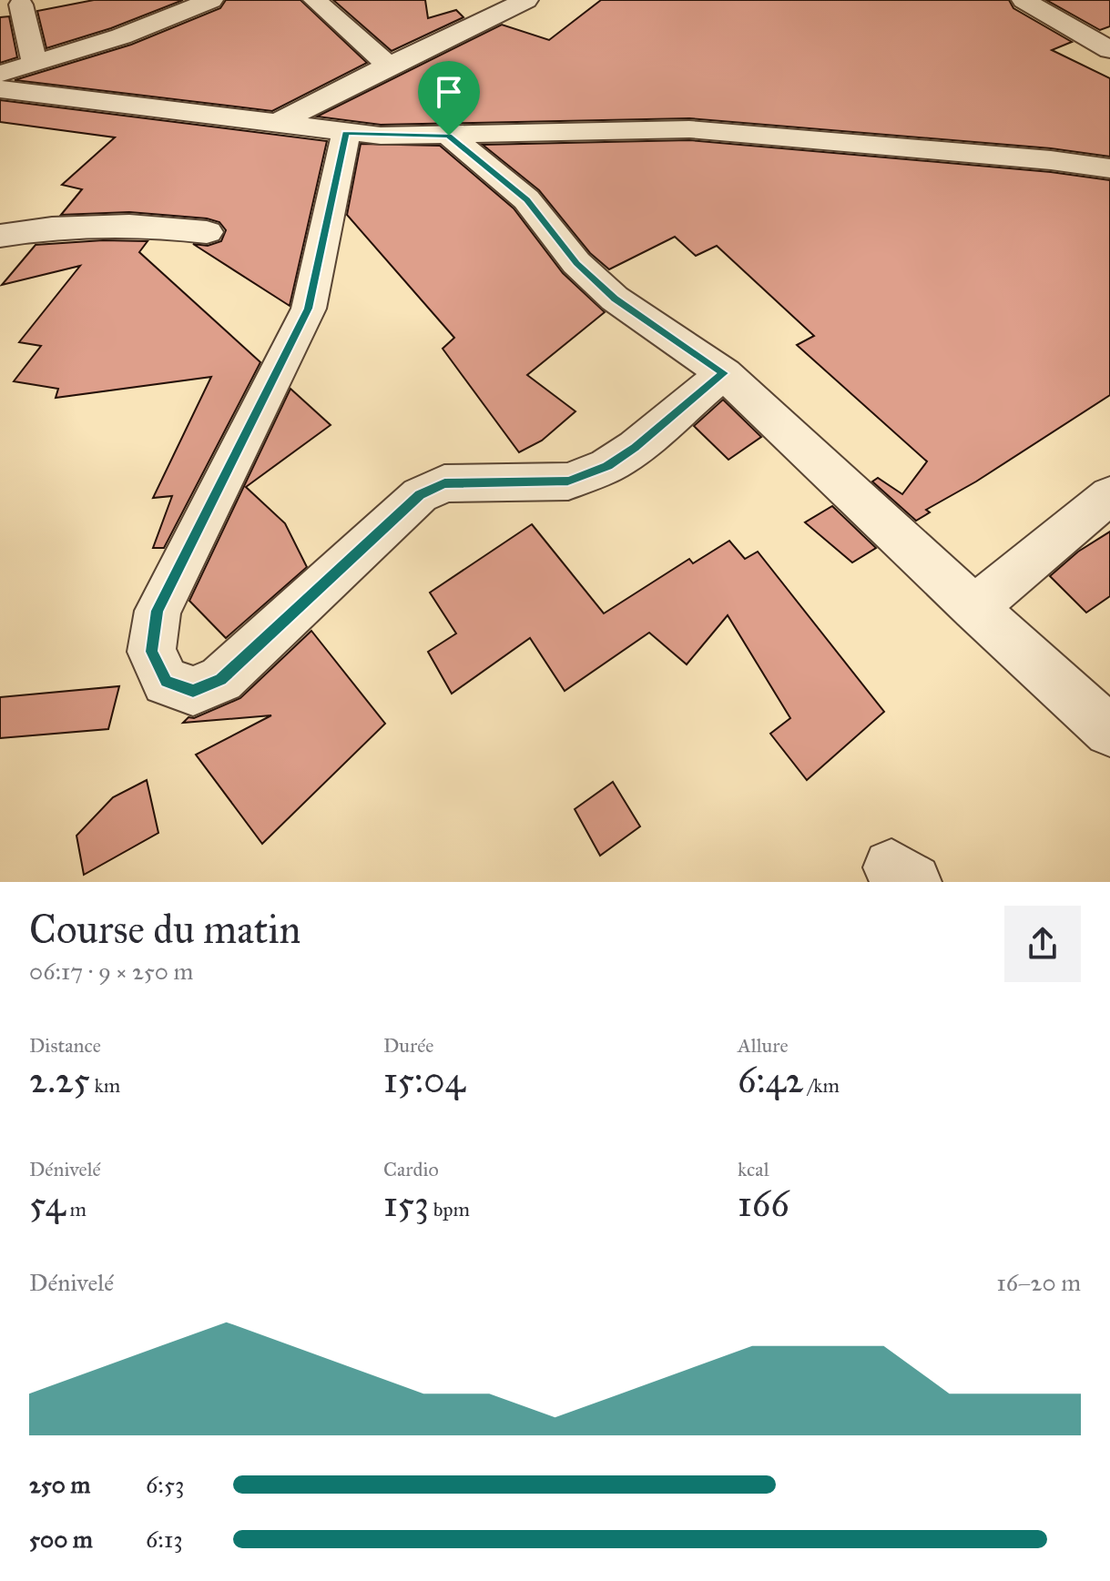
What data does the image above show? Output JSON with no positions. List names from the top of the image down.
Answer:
{
  "page": {
    "heading": ["Course du matin", "06:17 · 9 × 250 m"],
    "stats": [
      ["Distance", "2.25 km"],
      ["Durée", "15:04"],
      ["Allure", "6:42 /km"],
      ["Dénivelé", "54 m"],
      ["Cardio", "153 bpm"],
      ["kcal", "166"]
    ],
    "chart": ["Dénivelé", "16–20 m"],
    "list": [
      {
        "name": "250 m",
        "note": "6:53"
      },
      {
        "name": "500 m",
        "note": "6:13"
      }
    ]
  }
}
